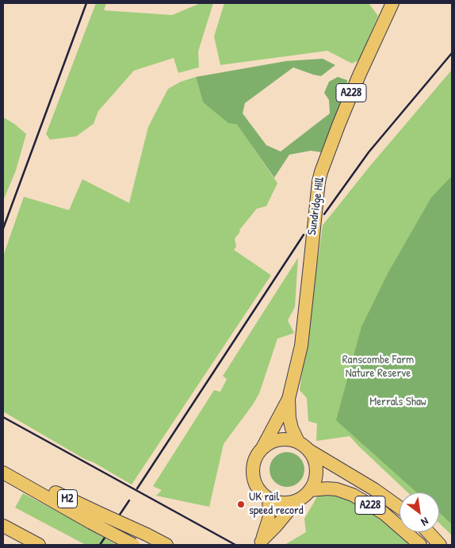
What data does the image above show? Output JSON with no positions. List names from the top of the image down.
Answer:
{
  "streets": {
    "highway": ["A228", "Sundridge Hill", "M2"]
  },
  "crossings": [
    ["A228", "Sundridge Hill"]
  ],
  "parks": ["Ranscombe Farm Nature Reserve", "Merrals Shaw"],
  "places": ["UK rail speed record"],
  "north": "bottom right"
}
